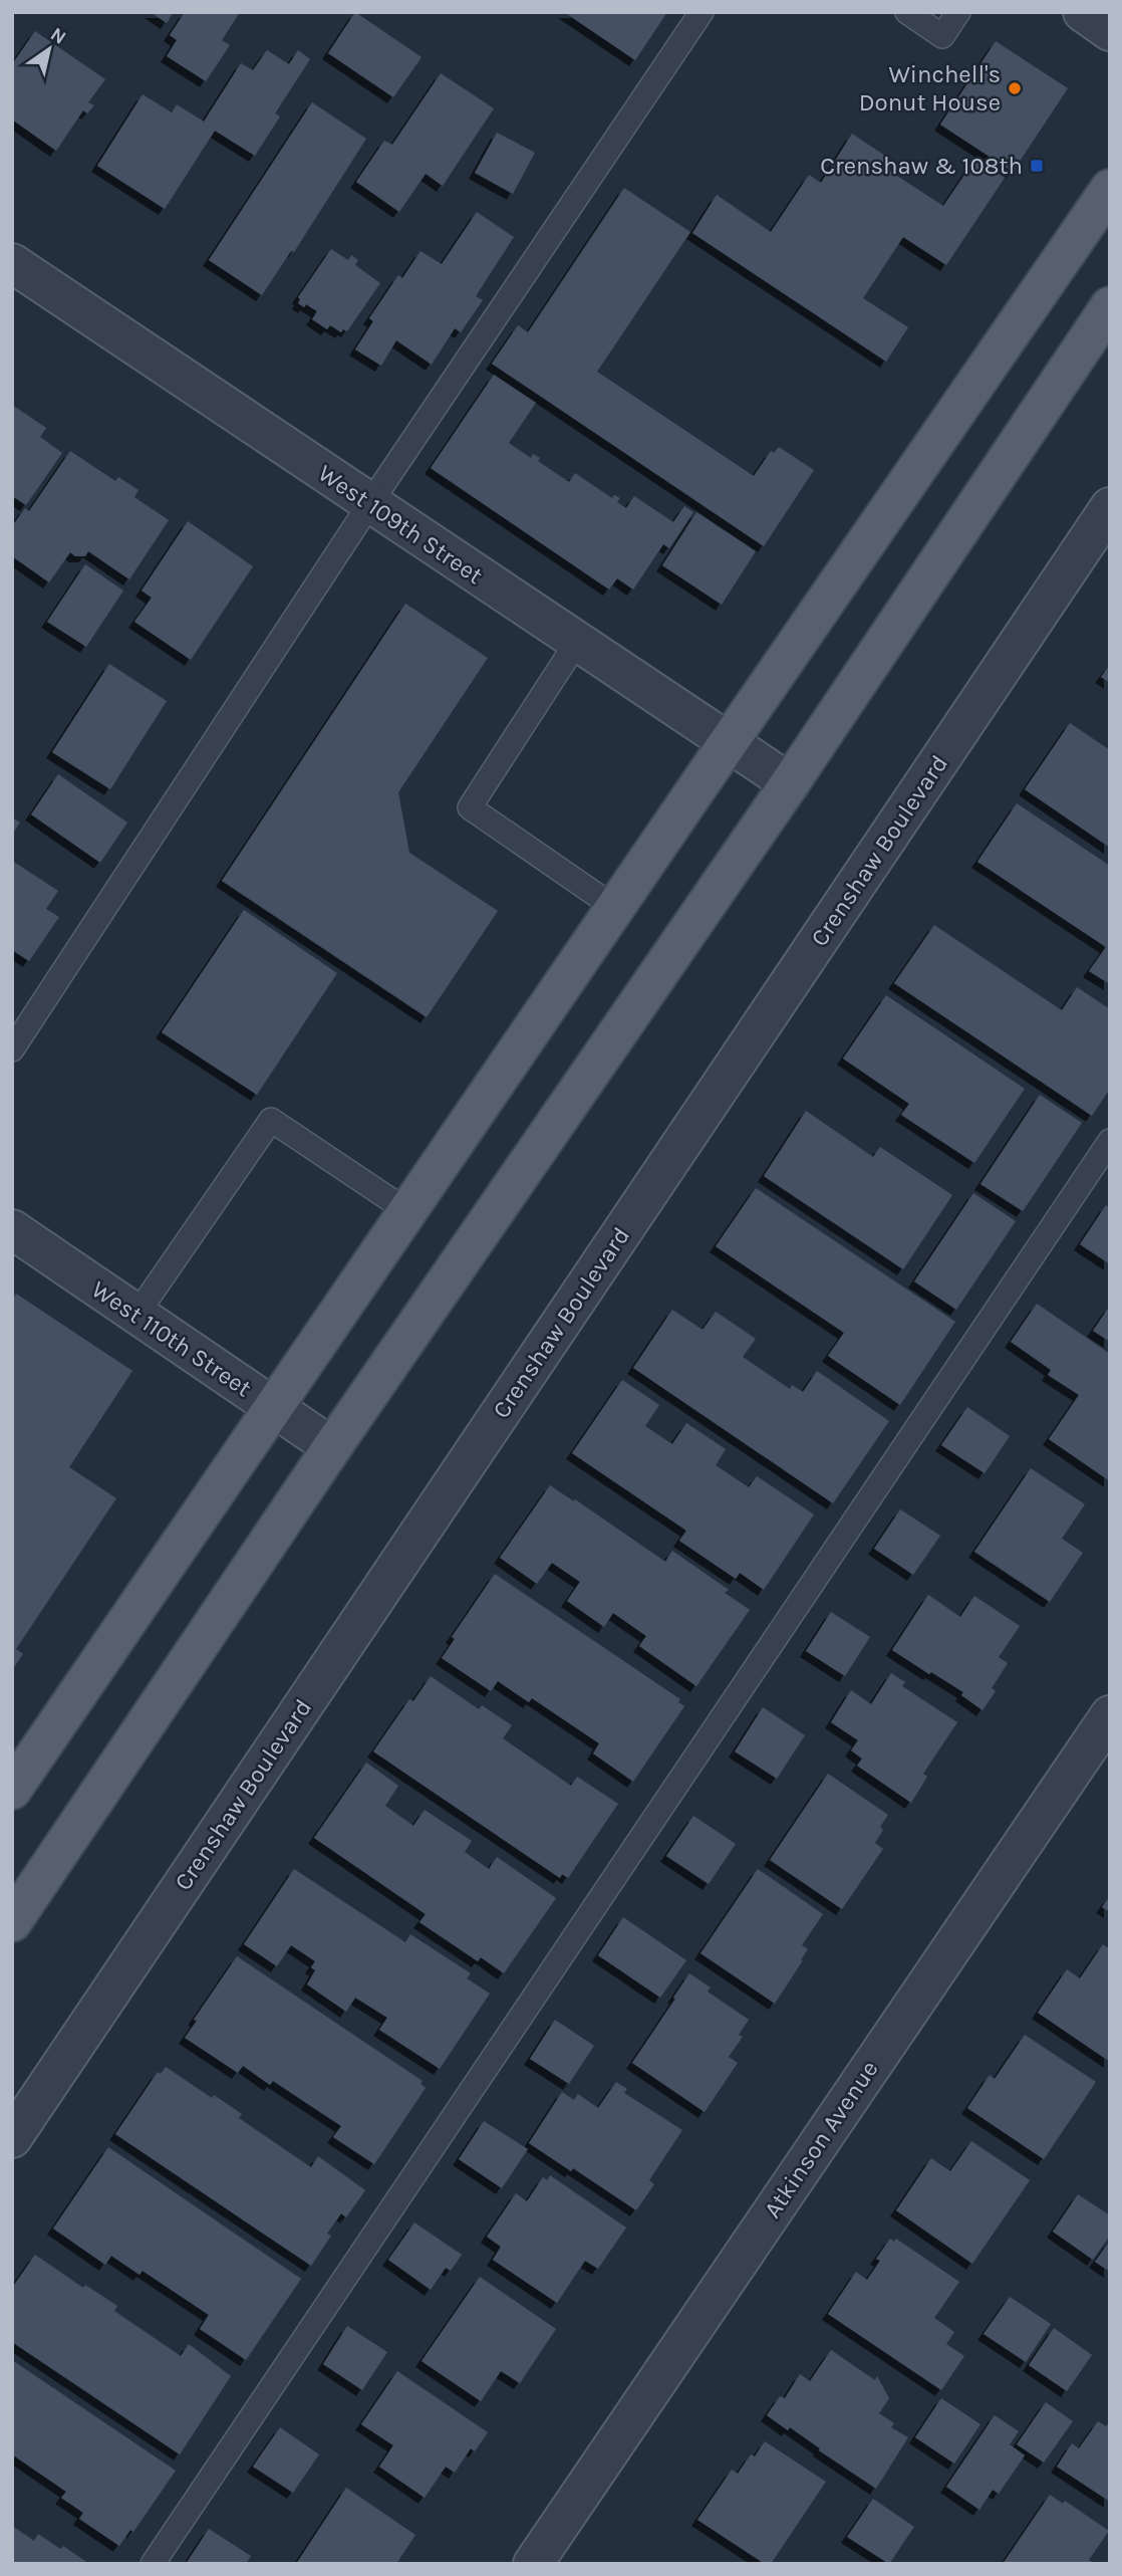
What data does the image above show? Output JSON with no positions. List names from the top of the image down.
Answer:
{
  "streets": {
    "street": [
      "West 109th Street",
      "Crenshaw Boulevard",
      "West 110th Street",
      "Atkinson Avenue"
    ]
  },
  "places": {
    "other": ["Winchell's Donut House"],
    "transit": ["Crenshaw & 108th"]
  },
  "north": "top right"
}
